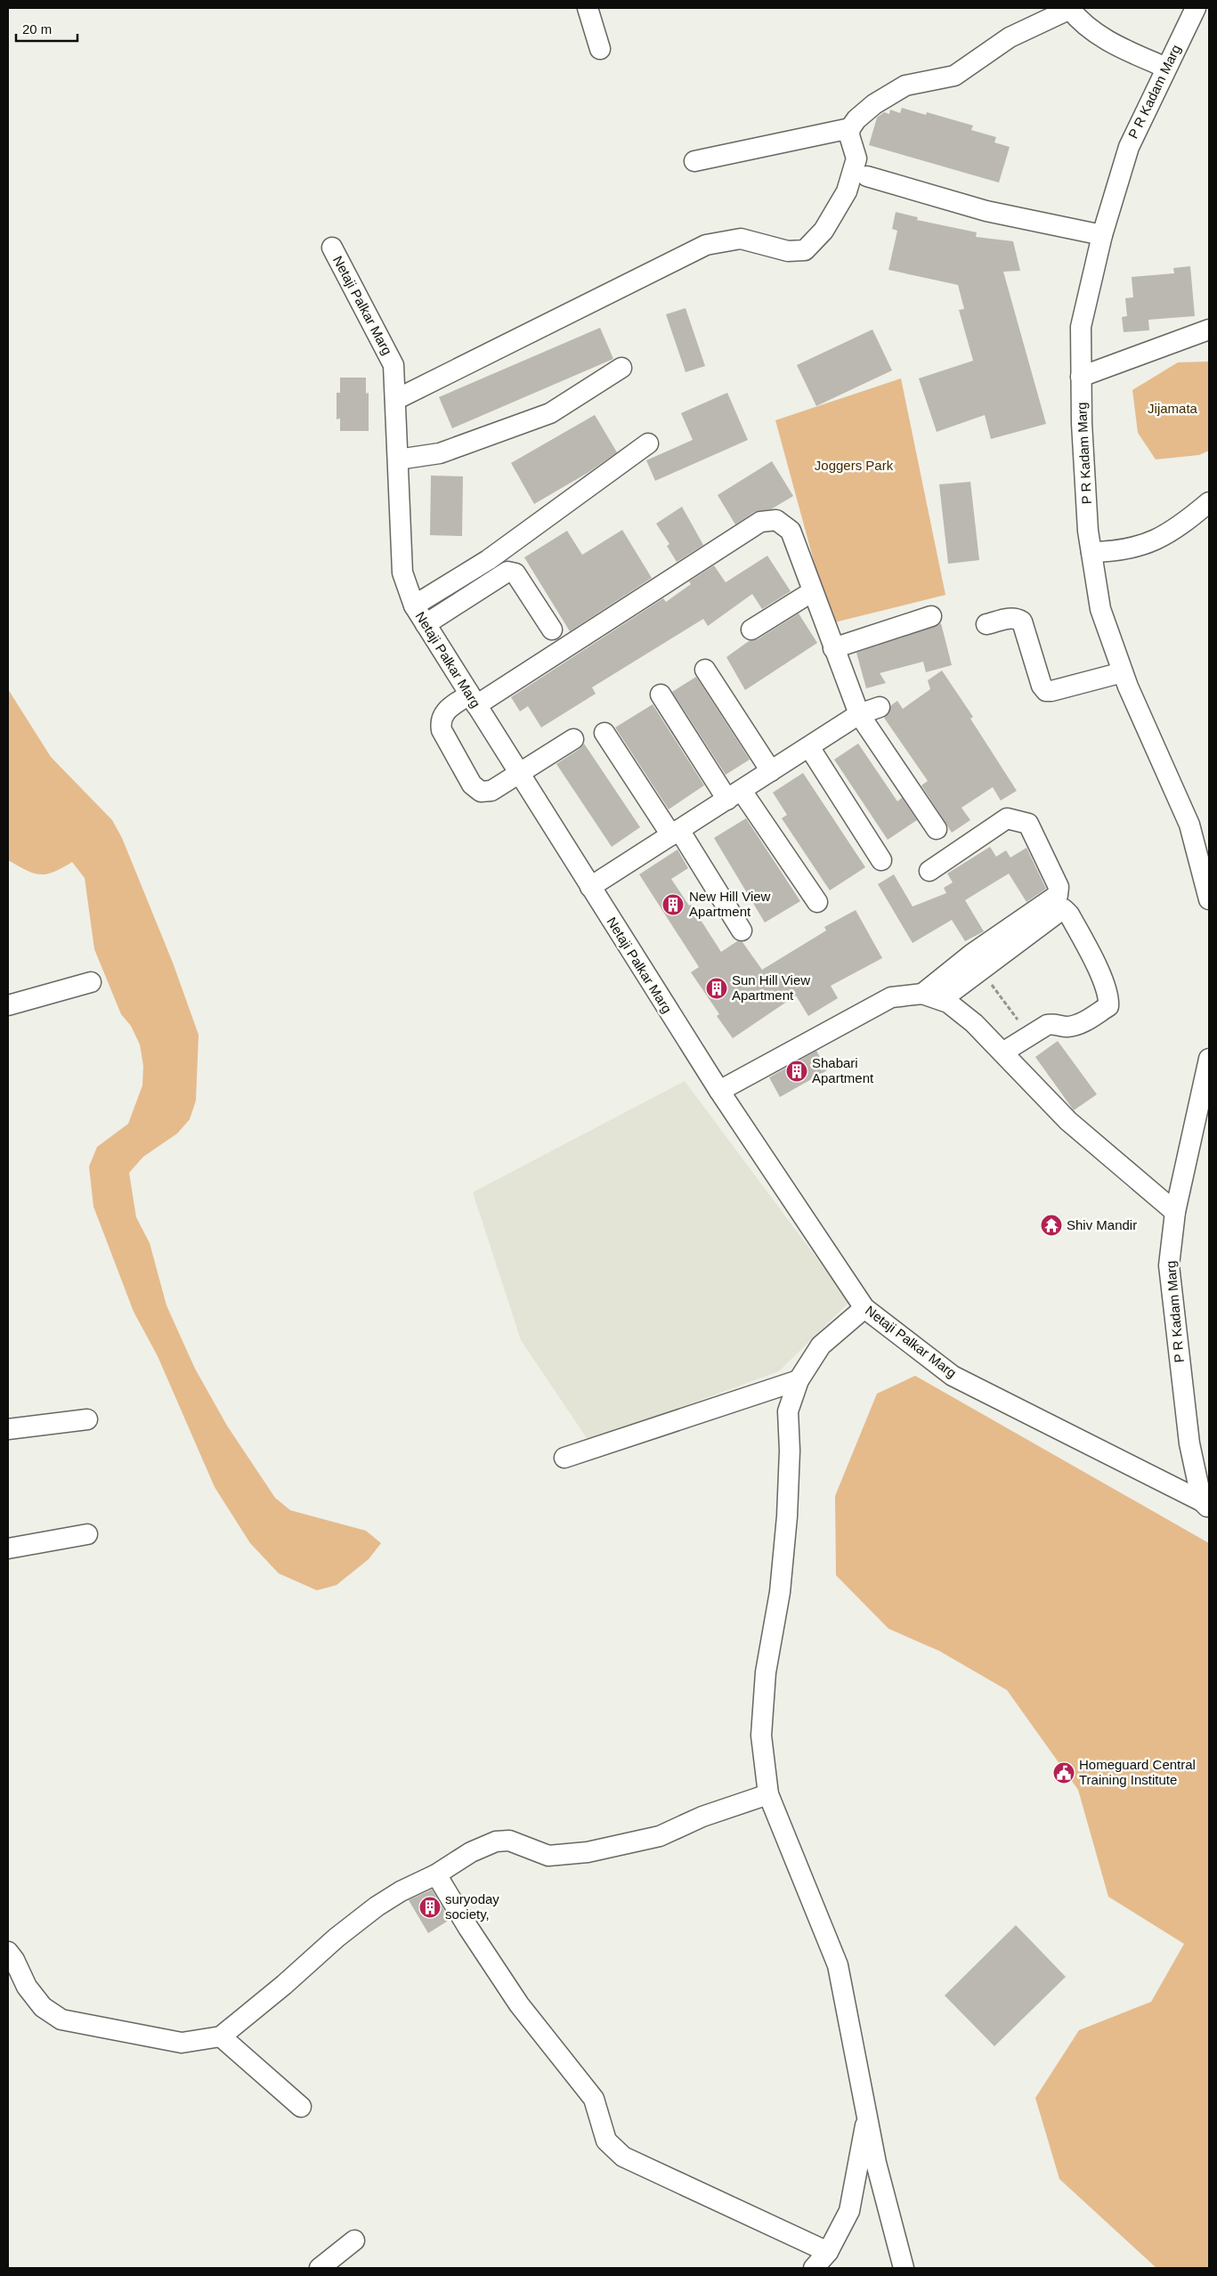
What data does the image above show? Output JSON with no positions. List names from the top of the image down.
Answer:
{
  "streets": {
    "street": ["P R Kadam Marg", "Netaji Palkar Marg"]
  },
  "crossings": [
    ["P R Kadam Marg", "Netaji Palkar Marg"]
  ],
  "parks": ["Jijamata", "Joggers Park"],
  "places": {
    "building": [
      "New Hill View Apartment",
      "Sun Hill View Apartment",
      "Shabari Apartment",
      "suryoday society,"
    ],
    "temple": ["Shiv Mandir"],
    "public building": ["Homeguard Central Training Institute"]
  },
  "scale_bar": "20 m"
}
